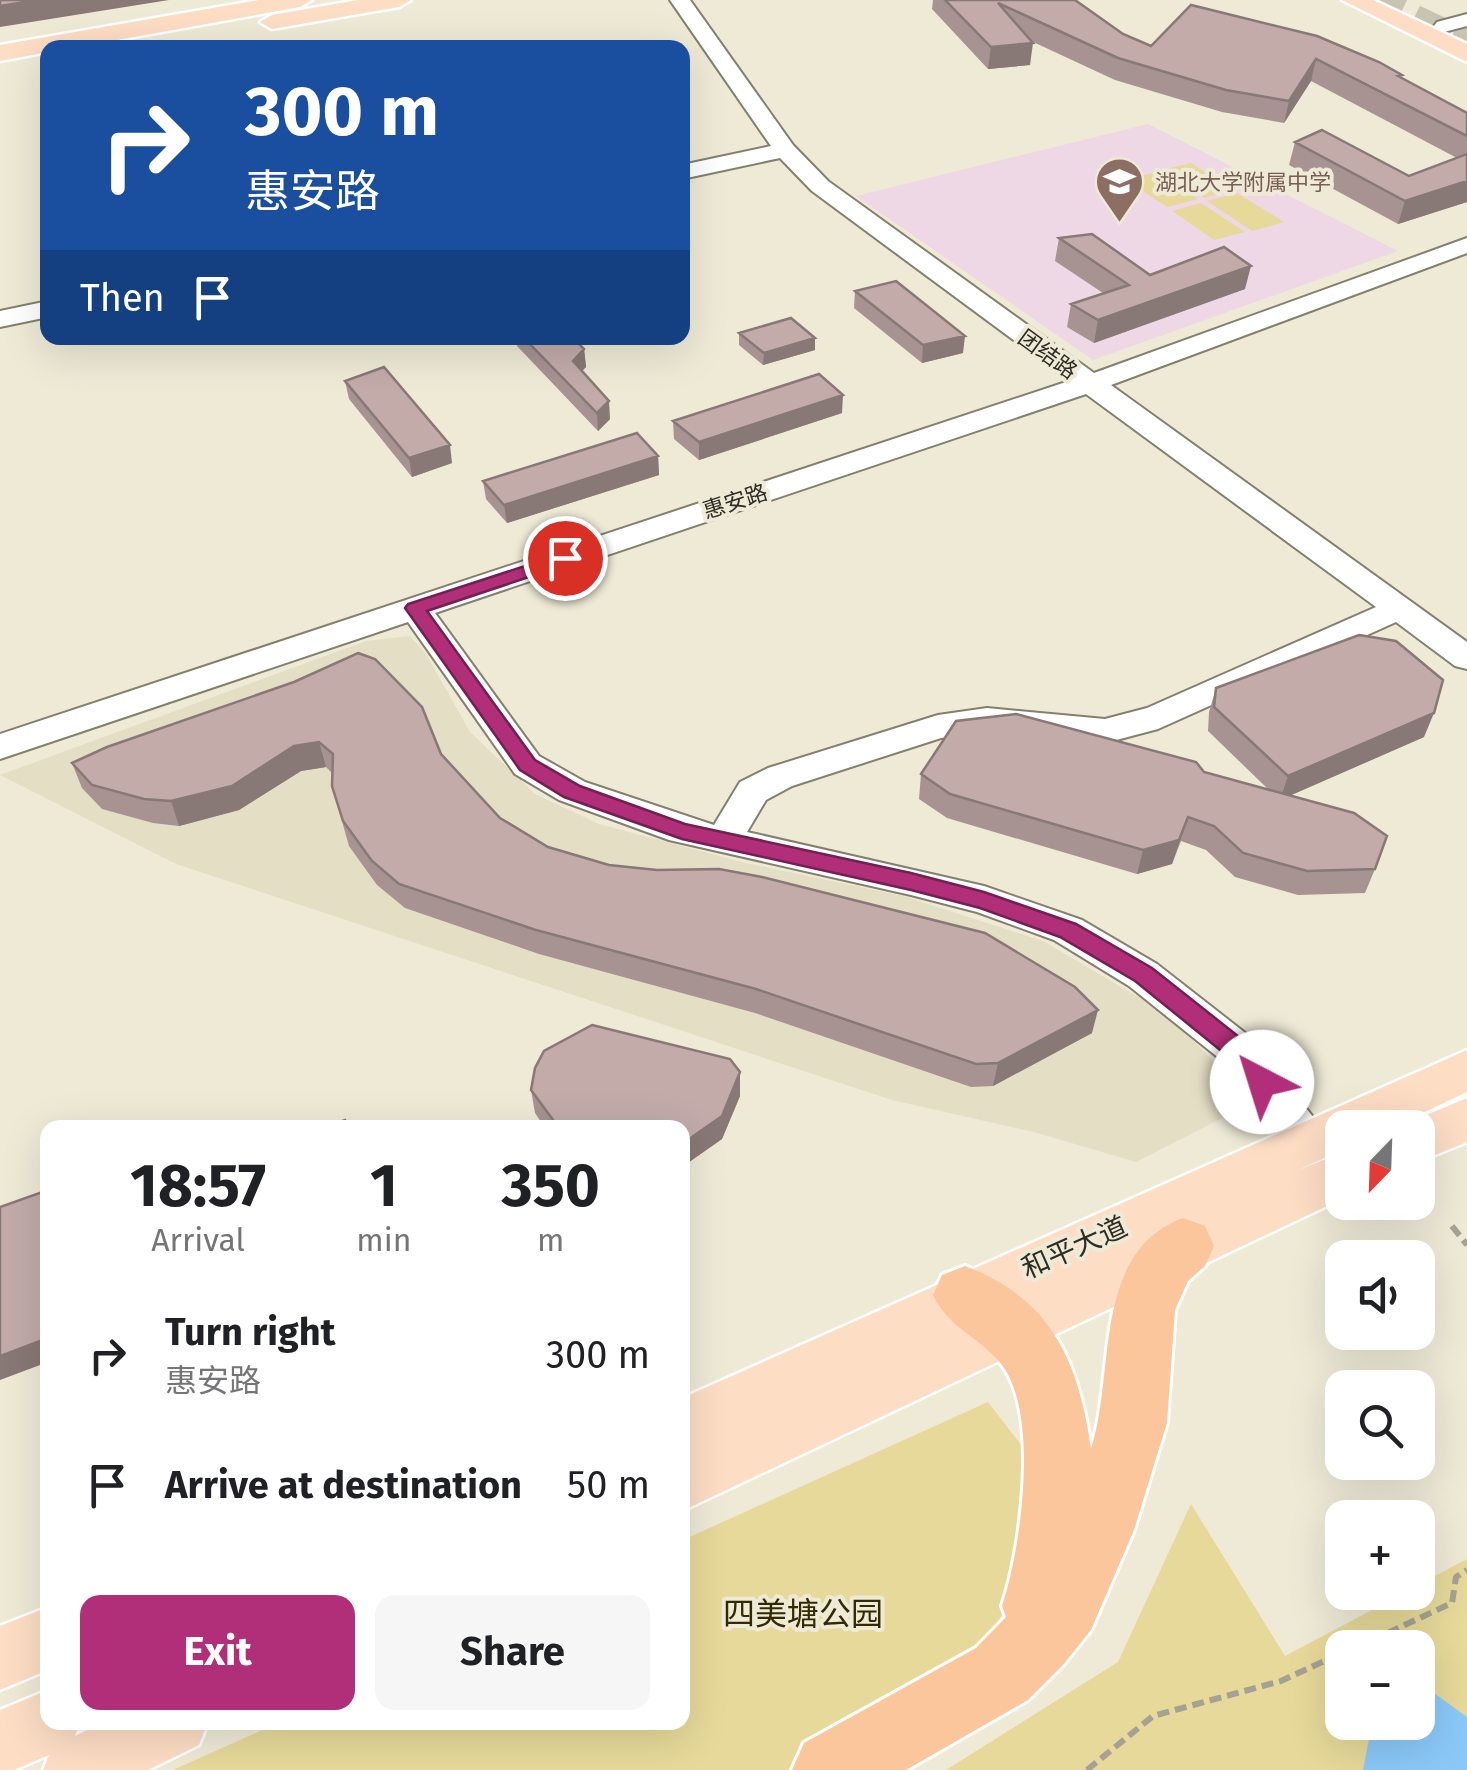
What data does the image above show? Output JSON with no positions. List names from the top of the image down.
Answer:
{
  "streets": {
    "main road": ["和平大道"],
    "street": ["团结路", "惠安路"]
  },
  "crossings": [
    ["团结路", "惠安路"]
  ],
  "parks": ["四美塘公园"],
  "places": {
    "school or university": ["湖北大学附属中学"]
  },
  "north": "bottom left",
  "page": {
    "turn": ["300 m", "惠安路"],
    "then": "Then",
    "map_buttons": ["+", "−"],
    "eta": [
      "18:57",
      "Arrival",
      "1",
      "min",
      "350",
      "m"
    ],
    "list": [
      {
        "name": "Turn right",
        "note": "惠安路",
        "value": "300 m"
      },
      {
        "name": "Arrive at destination",
        "value": "50 m"
      }
    ],
    "buttons": ["Exit", "Share"]
  }
}
